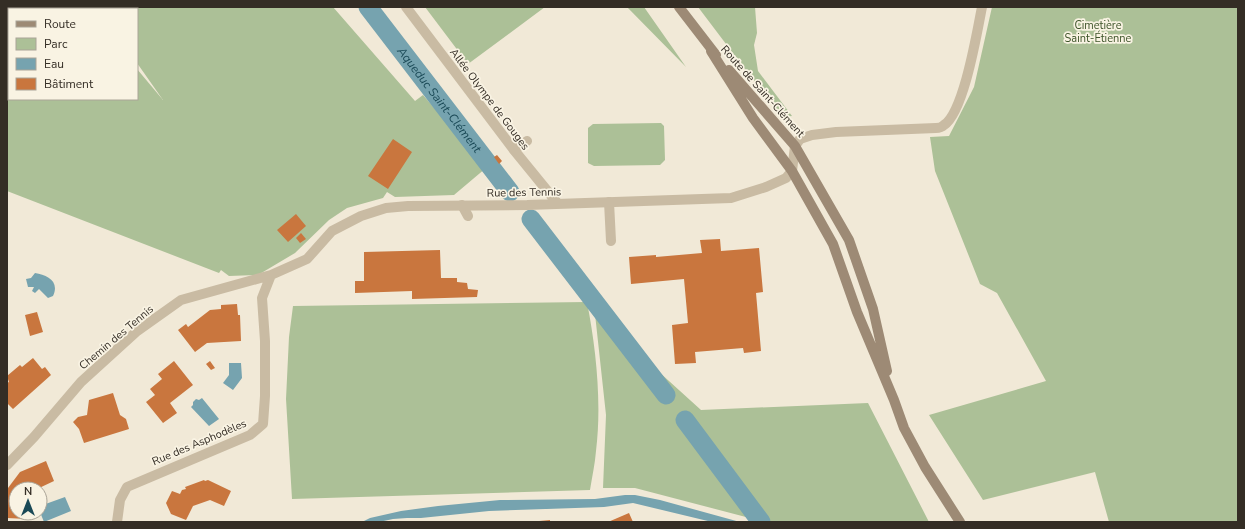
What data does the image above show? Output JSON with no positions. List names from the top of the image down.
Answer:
{
  "streets": {
    "street": [
      "Route de Saint-Clément",
      "Allée Olympe de Gouges",
      "Rue des Tennis",
      "Chemin des Tennis",
      "Rue des Asphodèles"
    ]
  },
  "crossings": [
    ["Route de Saint-Clément", "Rue des Tennis"],
    ["Allée Olympe de Gouges", "Rue des Tennis"],
    ["Rue des Tennis", "Chemin des Tennis"],
    ["Rue des Tennis", "Rue des Asphodèles"],
    ["Chemin des Tennis", "Rue des Asphodèles"]
  ],
  "water": ["Aqueduc Saint-Clément"],
  "parks": ["Cimetière Saint-Étienne"],
  "legend": [
    "Route",
    "Parc",
    "Eau",
    "Bâtiment"
  ],
  "north": "top"
}
